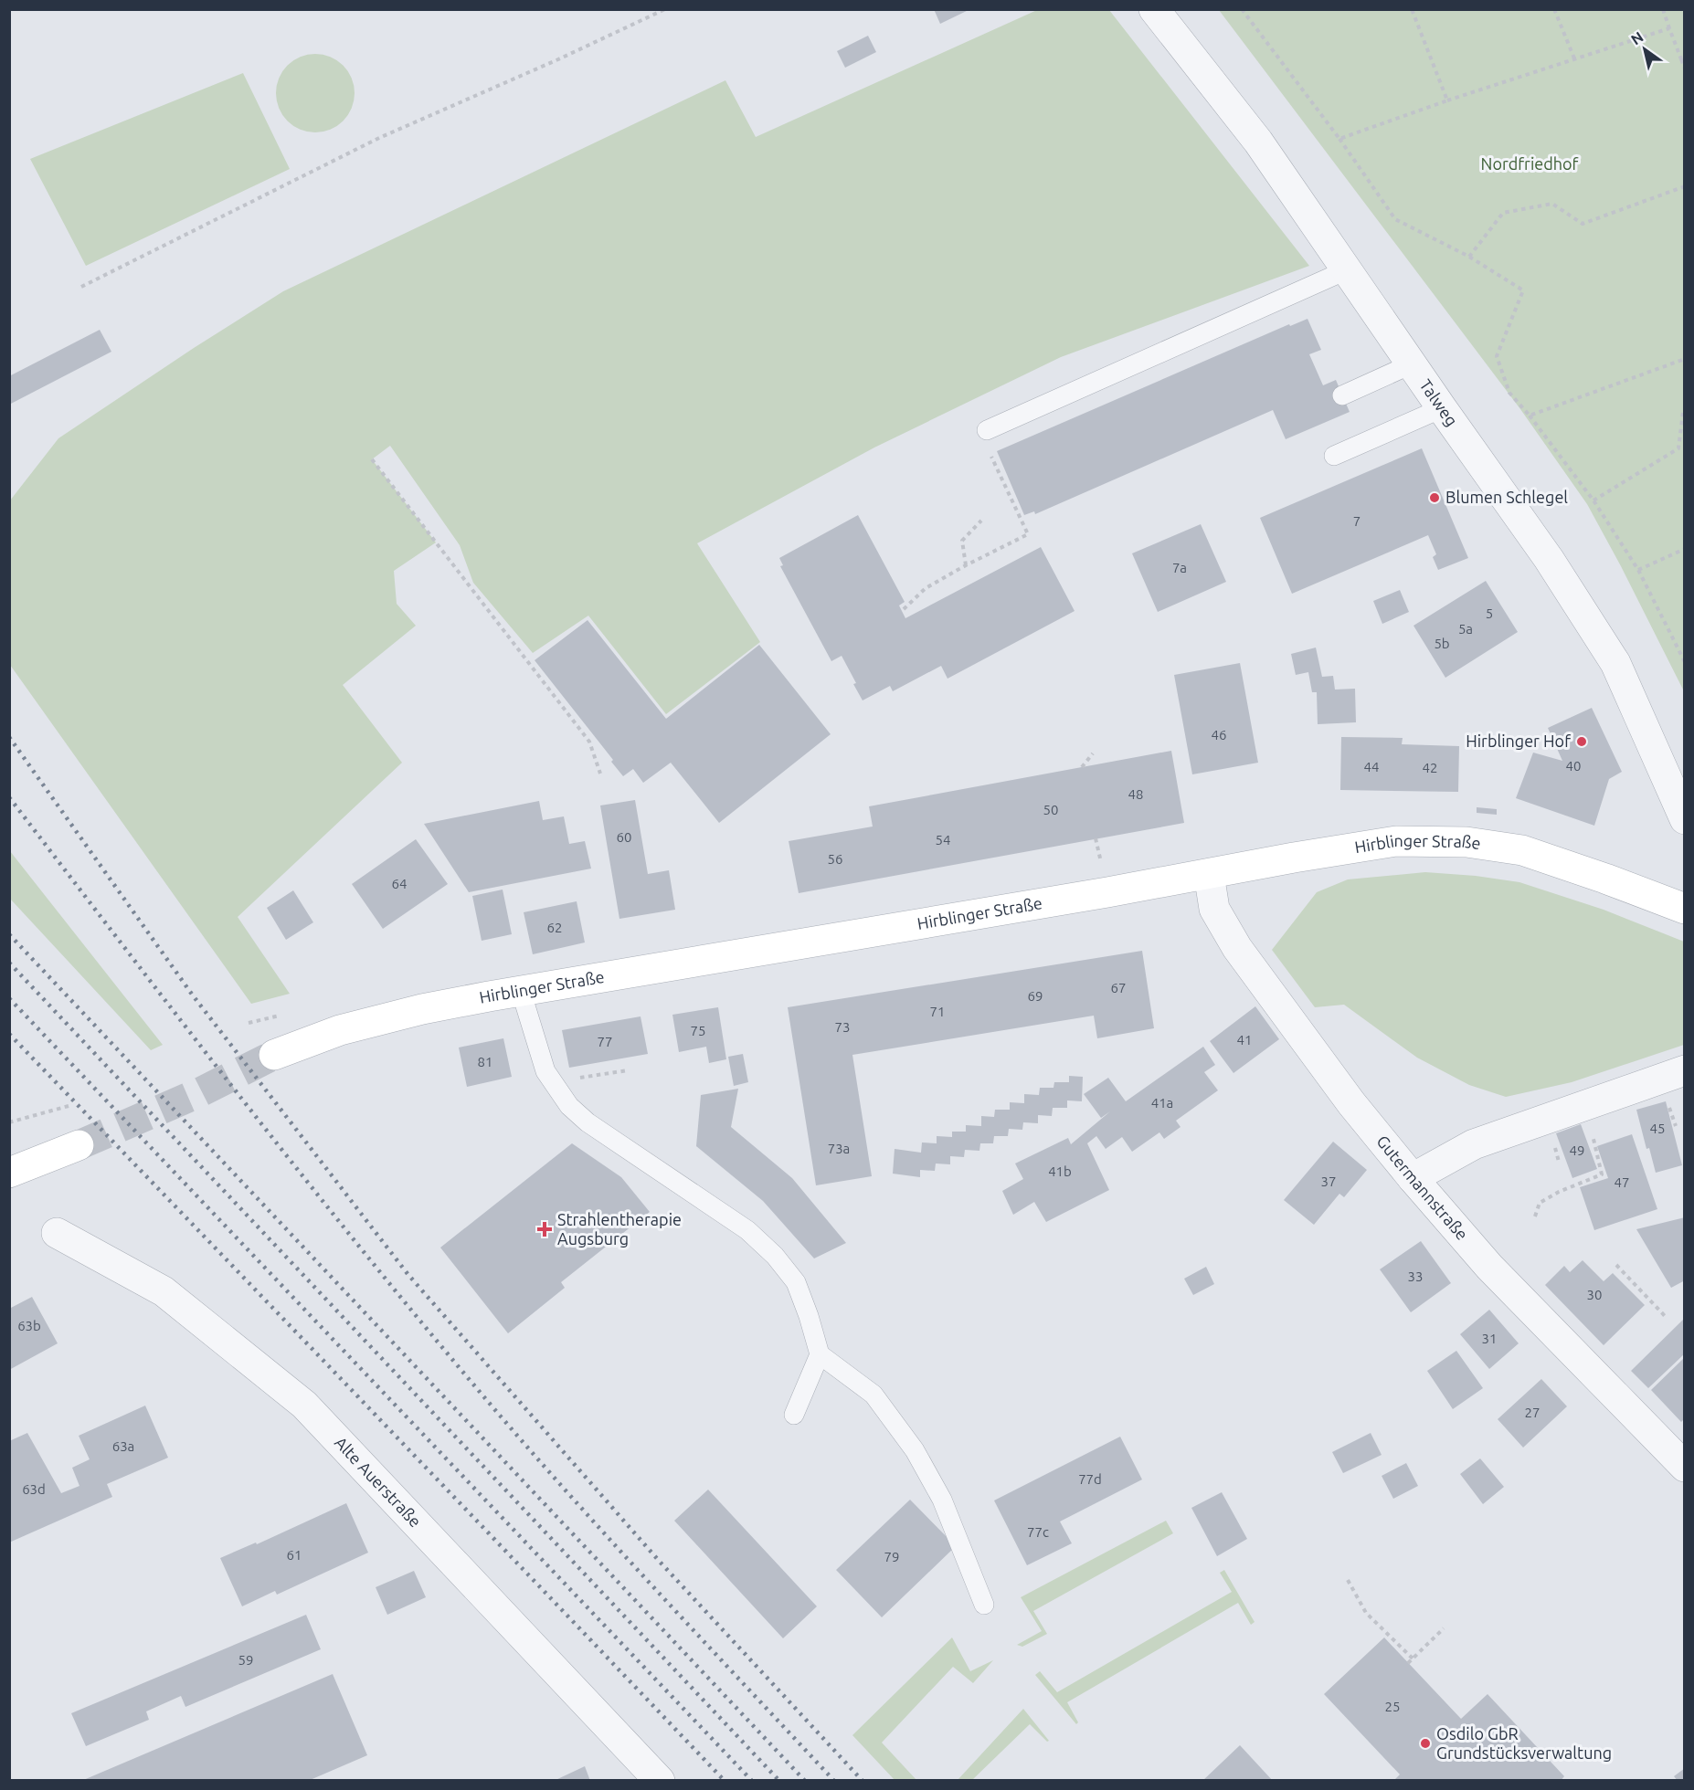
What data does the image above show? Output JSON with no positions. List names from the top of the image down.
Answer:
{
  "streets": {
    "main road": ["Hirblinger Straße"],
    "street": ["Talweg", "Gutermannstraße", "Alte Auerstraße"]
  },
  "crossings": [
    ["Hirblinger Straße", "Gutermannstraße"]
  ],
  "parks": ["Nordfriedhof"],
  "places": {
    "other": ["Blumen Schlegel", "Hirblinger Hof", "Osdilo GbR Grundstücksverwaltung"],
    "health": ["Strahlentherapie Augsburg"]
  },
  "house_numbers": [
    "7",
    "7a",
    "5",
    "5a",
    "5b",
    "46",
    "40",
    "44",
    "42",
    "48",
    "50",
    "60",
    "54",
    "56",
    "64",
    "62",
    "67",
    "69",
    "71",
    "73",
    "75",
    "41",
    "77",
    "81",
    "41a",
    "45",
    "73a",
    "49",
    "41b",
    "37",
    "47",
    "33",
    "30",
    "63b",
    "31",
    "27",
    "63a",
    "77d",
    "63d",
    "77c",
    "61",
    "79",
    "59",
    "25"
  ],
  "north": "top left"
}
